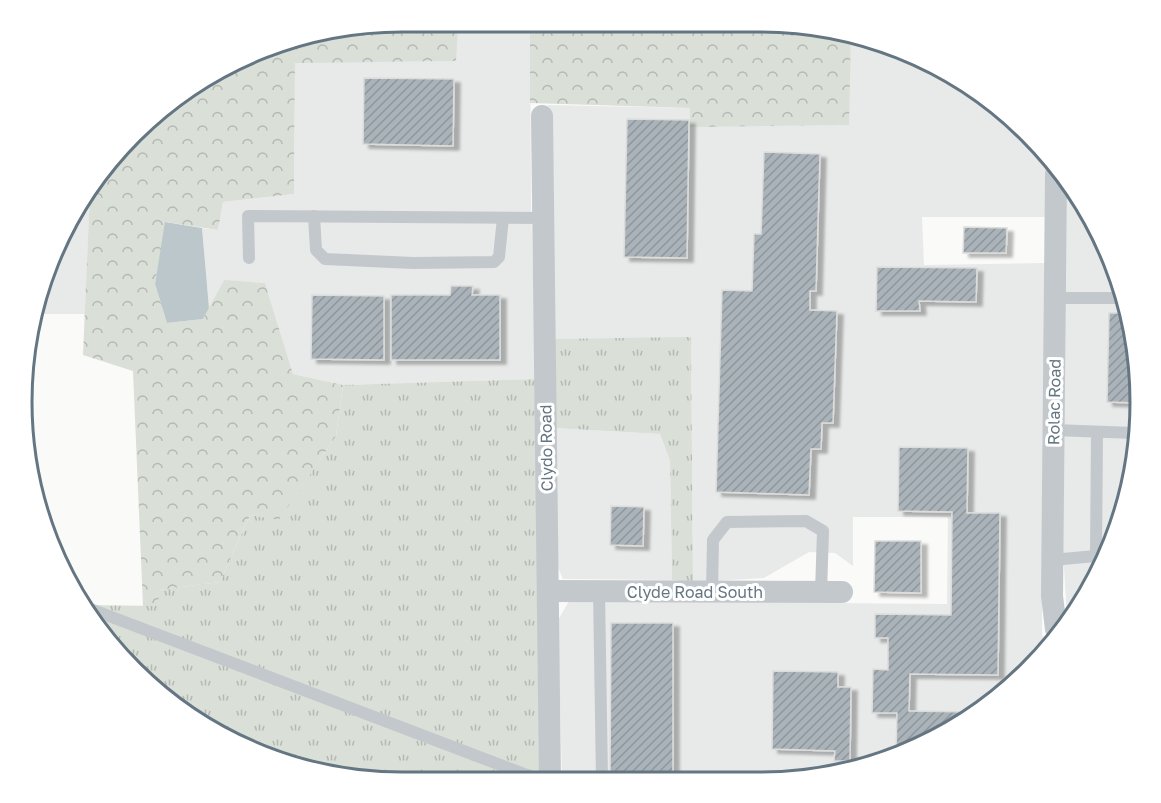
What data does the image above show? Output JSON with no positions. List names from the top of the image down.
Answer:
{
  "streets": {
    "street": ["Rolac Road", "Clydo Road", "Clyde Road South"]
  },
  "crossings": [
    ["Clydo Road", "Clyde Road South"]
  ]
}
